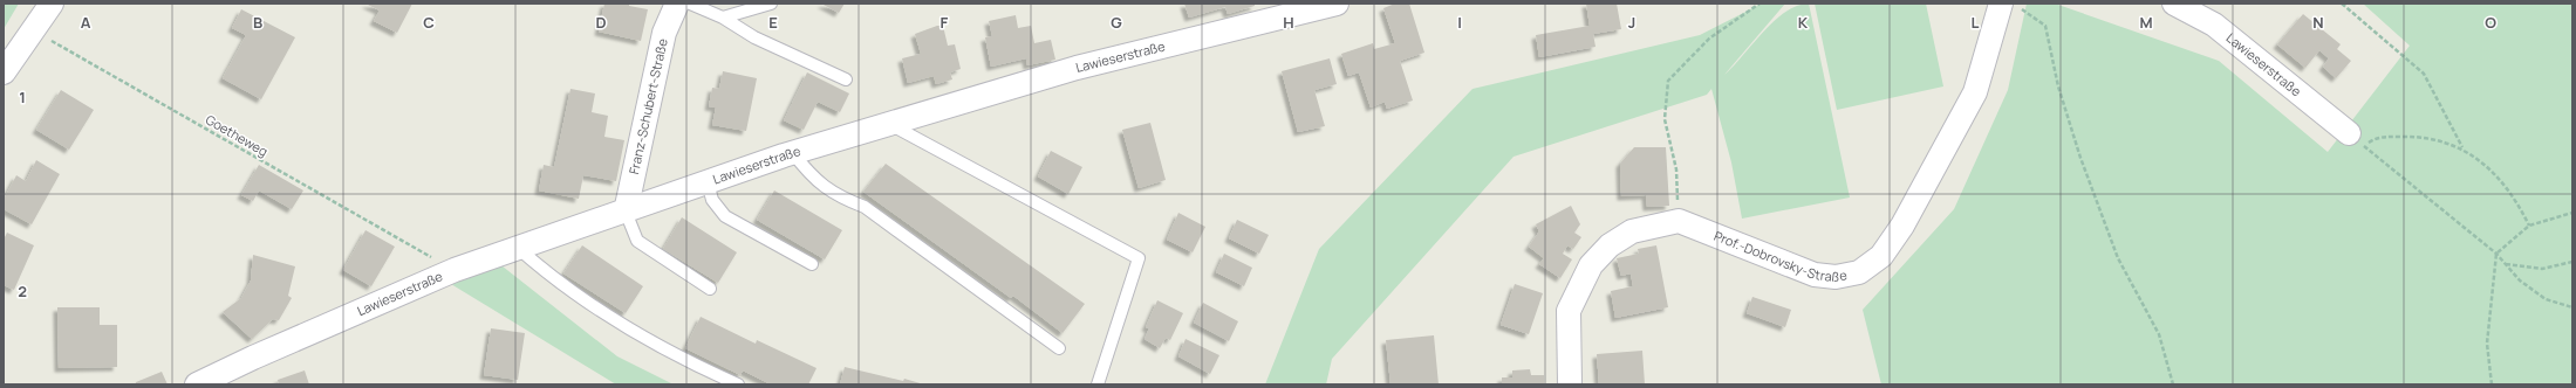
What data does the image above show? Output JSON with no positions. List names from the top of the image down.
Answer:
{
  "streets": {
    "street": ["Lawieserstraße", "Franz-Schubert-Straße", "Prof.-Dobrovsky-Straße"],
    "path": ["Goetheweg"]
  },
  "crossings": [
    ["Lawieserstraße", "Franz-Schubert-Straße"],
    ["Lawieserstraße", "Goetheweg"]
  ],
  "grid": {
    "columns": [
      "A",
      "B",
      "C",
      "D",
      "E",
      "F",
      "G",
      "H",
      "I",
      "J",
      "K",
      "L",
      "M",
      "N",
      "O"
    ],
    "rows": ["1", "2"]
  }
}
